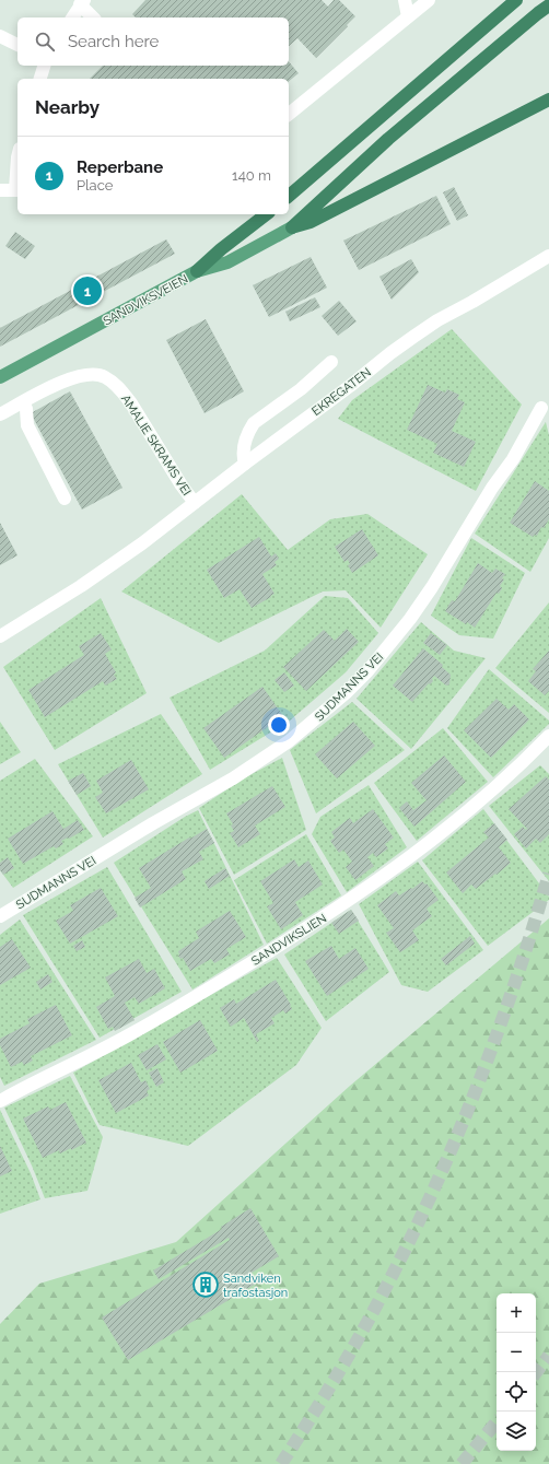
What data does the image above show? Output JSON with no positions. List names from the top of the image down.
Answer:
{
  "streets": {
    "main road": ["SANDVIKSVEIEN"],
    "street": [
      "EKREGATEN",
      "AMALIE SKRAMS VEI",
      "SUDMANNS VEI",
      "SANDVIKSLIEN"
    ]
  },
  "crossings": [
    ["EKREGATEN", "AMALIE SKRAMS VEI"]
  ],
  "places": {
    "building": ["Sandviken trafostasjon"]
  },
  "page": {
    "search": "Search here",
    "heading": "Nearby",
    "list": [
      {
        "mark": "1",
        "name": "Reperbane",
        "note": "Place",
        "value": "140 m"
      }
    ],
    "pins": "1",
    "map_buttons": ["+", "−"]
  }
}
